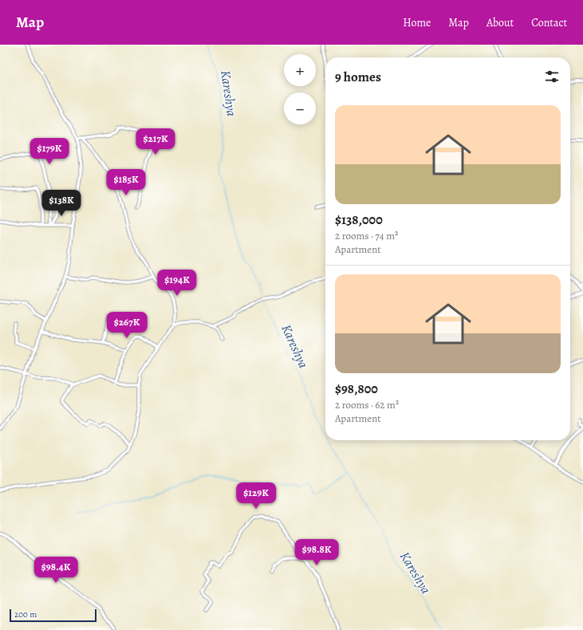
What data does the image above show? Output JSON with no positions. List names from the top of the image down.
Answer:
{
  "water": ["Kareshya"],
  "scale_bar": "200 m",
  "page": {
    "header": "Map",
    "nav": [
      "Home",
      "Map",
      "About",
      "Contact"
    ],
    "map_buttons": ["+", "−"],
    "heading": "9 homes",
    "list": [
      {
        "name": "$138,000",
        "note": "2 rooms · 74 m² · Apartment"
      },
      {
        "name": "$98,800",
        "note": "2 rooms · 62 m² · Apartment"
      }
    ],
    "price": [
      "$217K",
      "$179K",
      "$185K",
      "$138K",
      "$194K",
      "$267K",
      "$129K",
      "$98.8K",
      "$98.4K"
    ],
    "scale": "200 m"
  }
}
